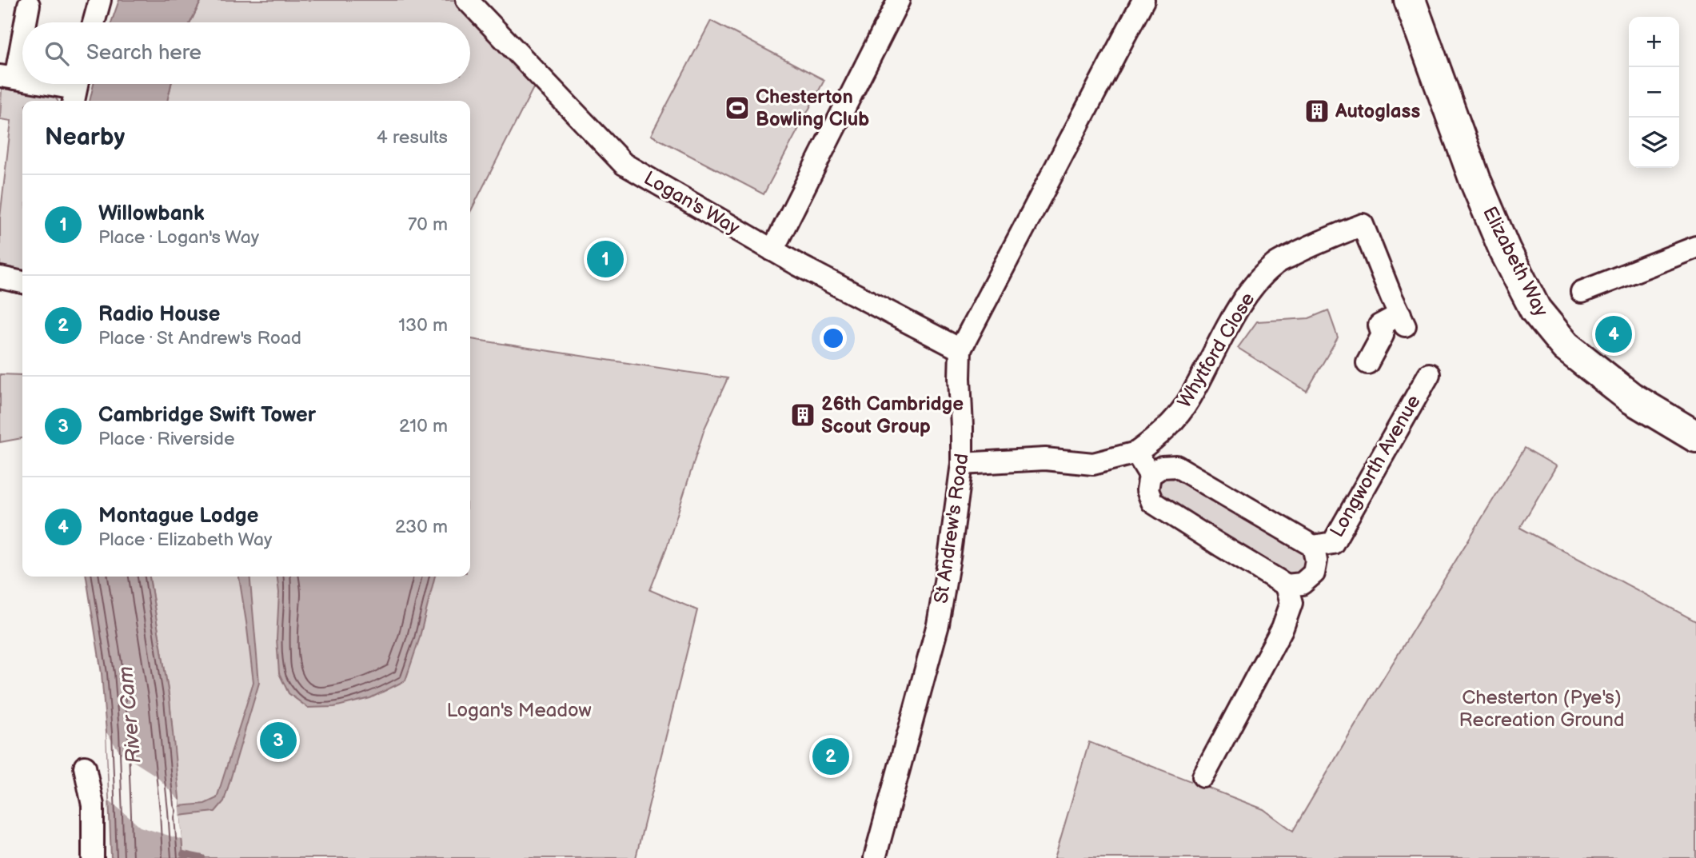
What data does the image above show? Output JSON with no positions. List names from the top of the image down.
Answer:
{
  "streets": {
    "main road": ["Elizabeth Way"],
    "street": [
      "Logan's Way",
      "Whytford Close",
      "Longworth Avenue",
      "St Andrew's Road"
    ]
  },
  "crossings": [
    ["Logan's Way", "St Andrew's Road"]
  ],
  "water": ["River Cam"],
  "parks": ["Chesterton (Pye's) Recreation Ground", "Logan's Meadow"],
  "places": {
    "sports": ["Chesterton Bowling Club"],
    "building": ["Autoglass", "26th Cambridge Scout Group"]
  },
  "page": {
    "map_buttons": ["+", "−"],
    "search": "Search here",
    "heading": ["Nearby", "4 results"],
    "list": [
      {
        "mark": "1",
        "name": "Willowbank",
        "note": "Place · Logan's Way",
        "value": "70 m"
      },
      {
        "mark": "2",
        "name": "Radio House",
        "note": "Place · St Andrew's Road",
        "value": "130 m"
      },
      {
        "mark": "3",
        "name": "Cambridge Swift Tower",
        "note": "Place · Riverside",
        "value": "210 m"
      },
      {
        "mark": "4",
        "name": "Montague Lodge",
        "note": "Place · Elizabeth Way",
        "value": "230 m"
      }
    ],
    "pins": [
      "1",
      "4",
      "3",
      "2"
    ]
  }
}
